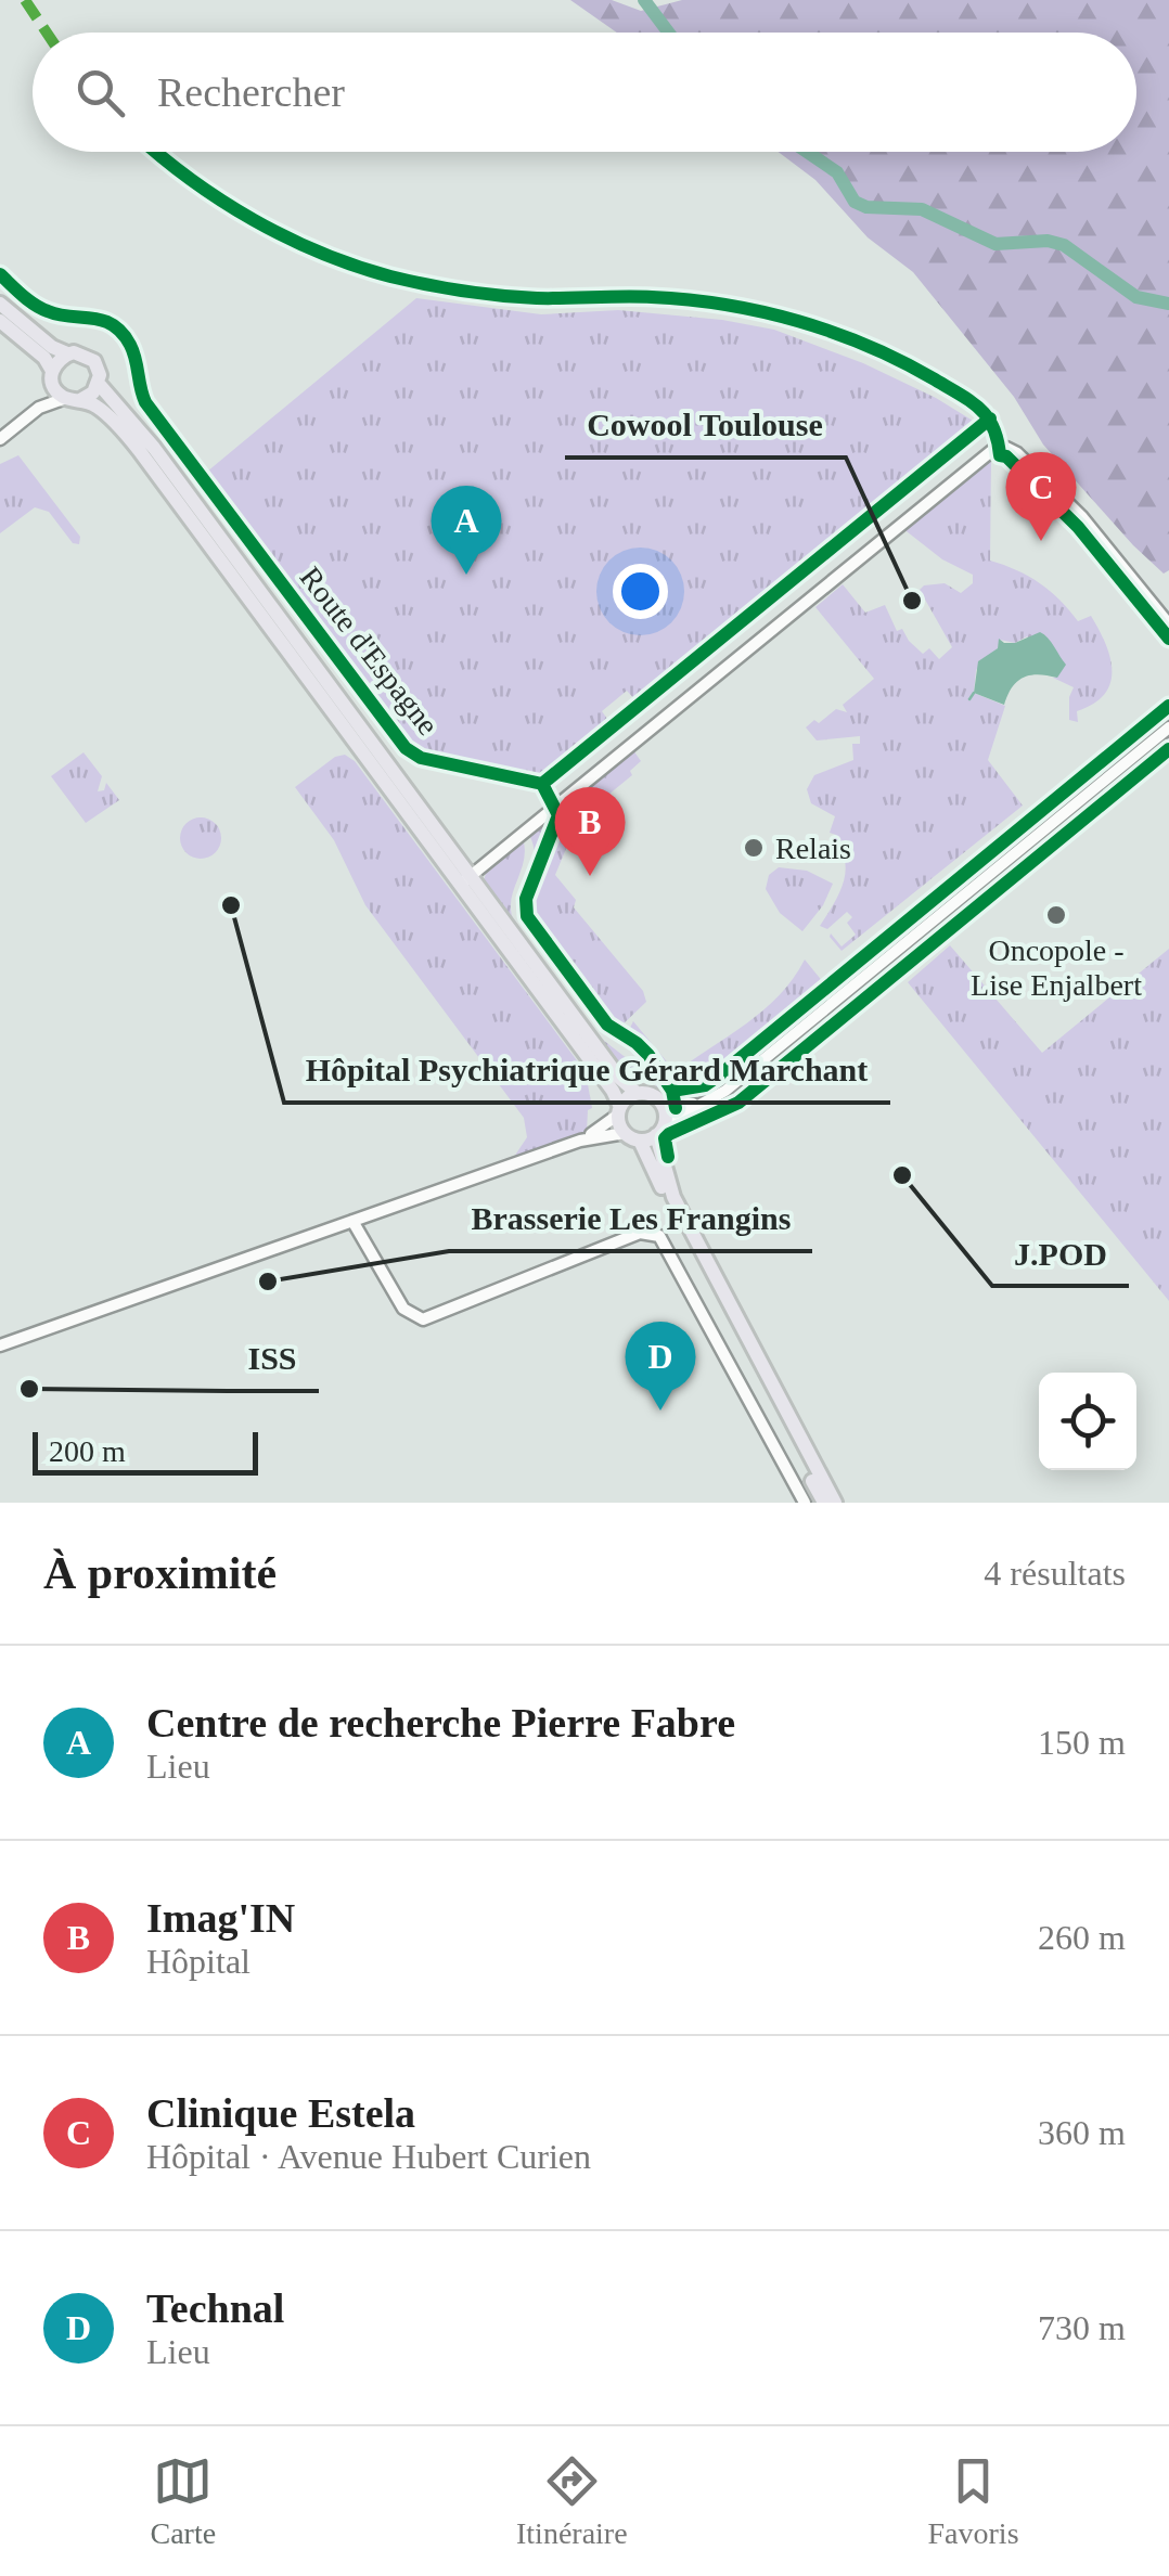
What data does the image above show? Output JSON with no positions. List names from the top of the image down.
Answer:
{
  "streets": {
    "main road": ["Route d'Espagne"]
  },
  "places": [
    "Cowool Toulouse",
    "Relais",
    "Hôpital Psychiatrique Gérard Marchant",
    "Oncopole - Lise Enjalbert",
    "J.POD",
    "Brasserie Les Frangins",
    "ISS"
  ],
  "scale_bar": "200 m",
  "page": {
    "search": "Rechercher",
    "pins": [
      "C",
      "A",
      "B",
      "D"
    ],
    "scale": "200 m",
    "heading": ["À proximité", "4 résultats"],
    "list": [
      {
        "mark": "A",
        "name": "Centre de recherche Pierre Fabre",
        "note": "Lieu",
        "value": "150 m"
      },
      {
        "mark": "B",
        "name": "Imag'IN",
        "note": "Hôpital",
        "value": "260 m"
      },
      {
        "mark": "C",
        "name": "Clinique Estela",
        "note": "Hôpital · Avenue Hubert Curien",
        "value": "360 m"
      },
      {
        "mark": "D",
        "name": "Technal",
        "note": "Lieu",
        "value": "730 m"
      }
    ],
    "nav": ["Carte", "Itinéraire", "Favoris"]
  }
}
